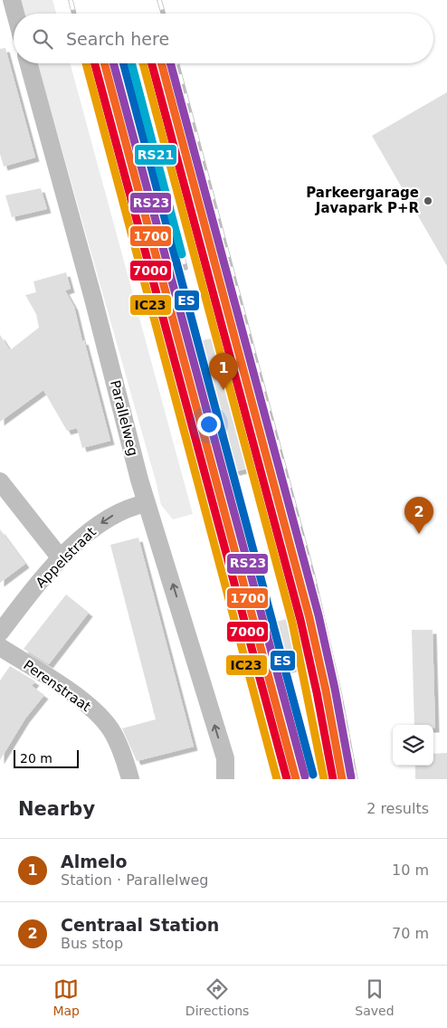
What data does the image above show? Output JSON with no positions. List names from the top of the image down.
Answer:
{
  "streets": {
    "street": ["Parallelweg", "Appelstraat", "Perenstraat"]
  },
  "crossings": [
    ["Parallelweg", "Appelstraat"]
  ],
  "one_way": ["Parallelweg", "Appelstraat"],
  "places": ["Parkeergarage Javapark P+R"],
  "lines": [
    "transit line 1700",
    "transit line 7000",
    "transit line RS23",
    "transit line IC23",
    "transit line ES",
    "transit line RS21"
  ],
  "scale_bar": "20 m",
  "page": {
    "search": "Search here",
    "pins": ["1", "2"],
    "scale": "20 m",
    "heading": ["Nearby", "2 results"],
    "list": [
      {
        "mark": "1",
        "name": "Almelo",
        "note": "Station · Parallelweg",
        "value": "10 m"
      },
      {
        "mark": "2",
        "name": "Centraal Station",
        "note": "Bus stop",
        "value": "70 m"
      }
    ],
    "nav": ["Map", "Directions", "Saved"]
  }
}
